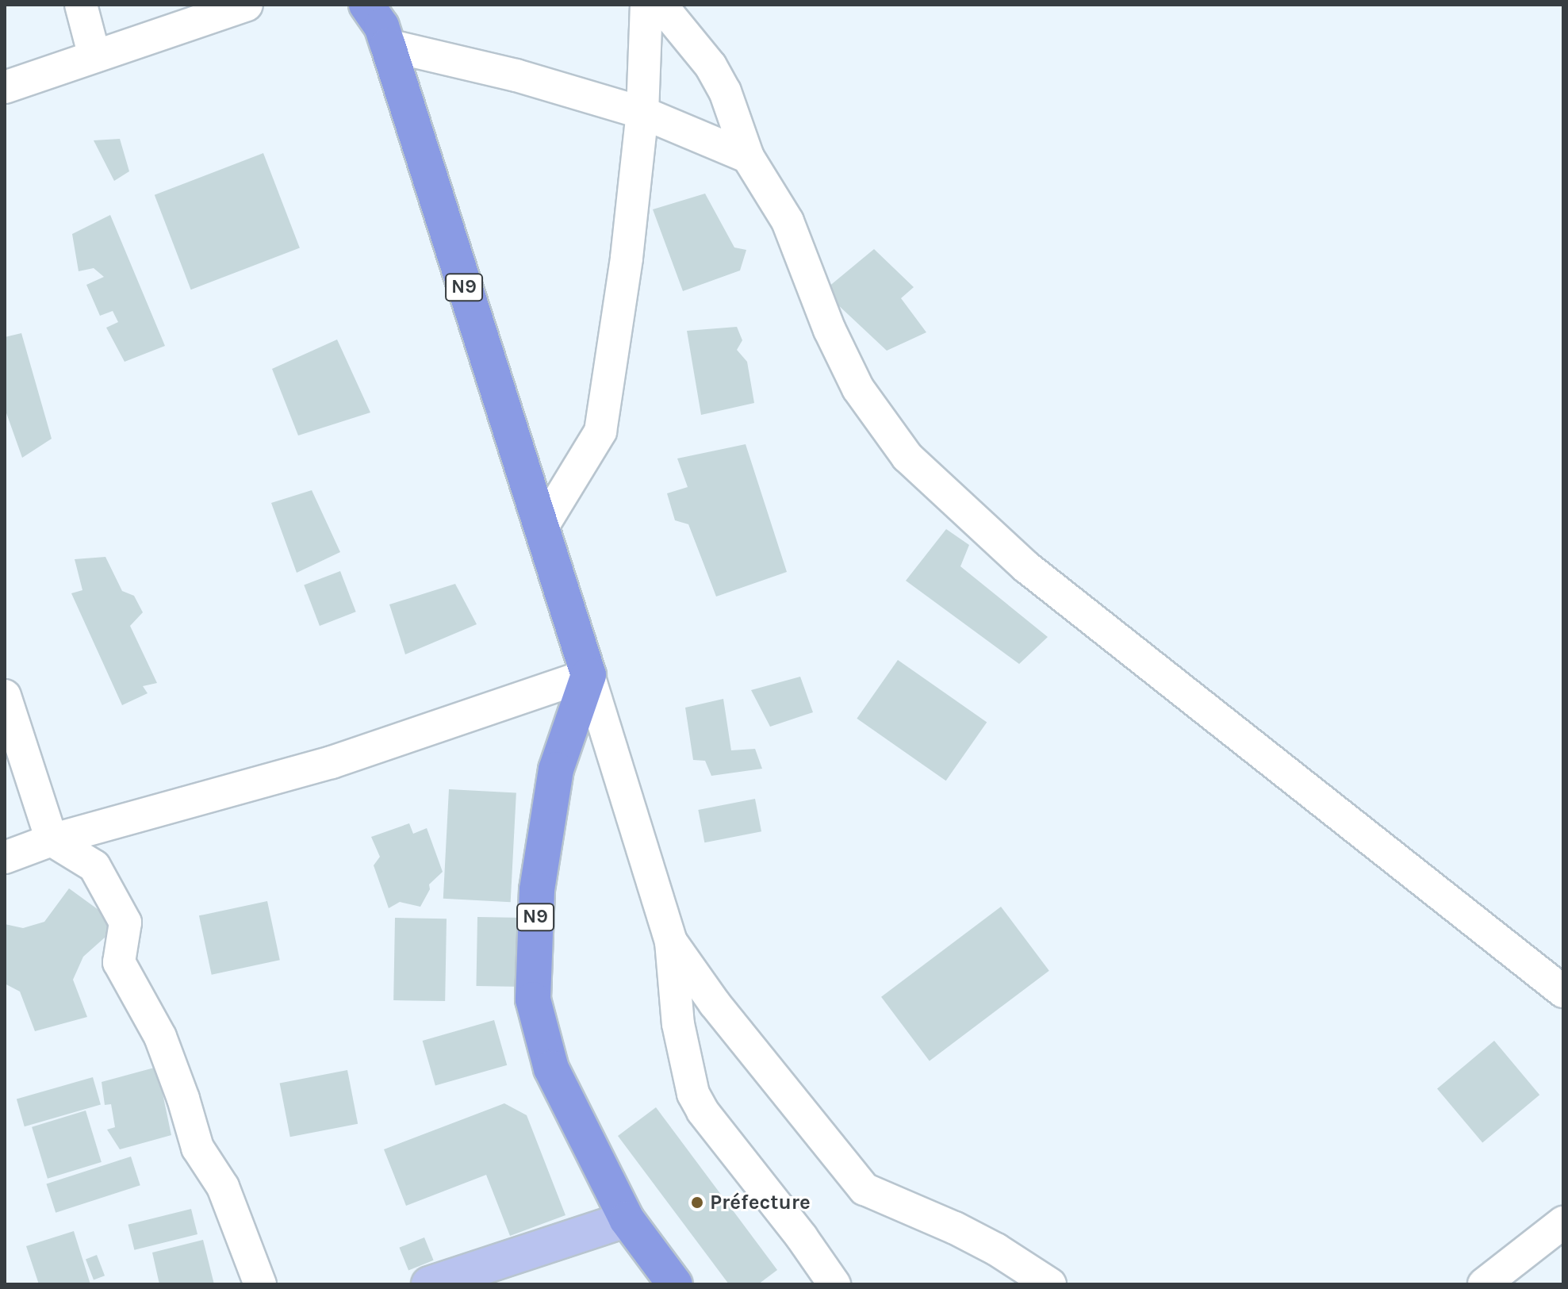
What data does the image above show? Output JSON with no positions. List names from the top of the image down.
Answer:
{
  "streets": {
    "highway": ["N9"]
  },
  "places": ["Préfecture"]
}
